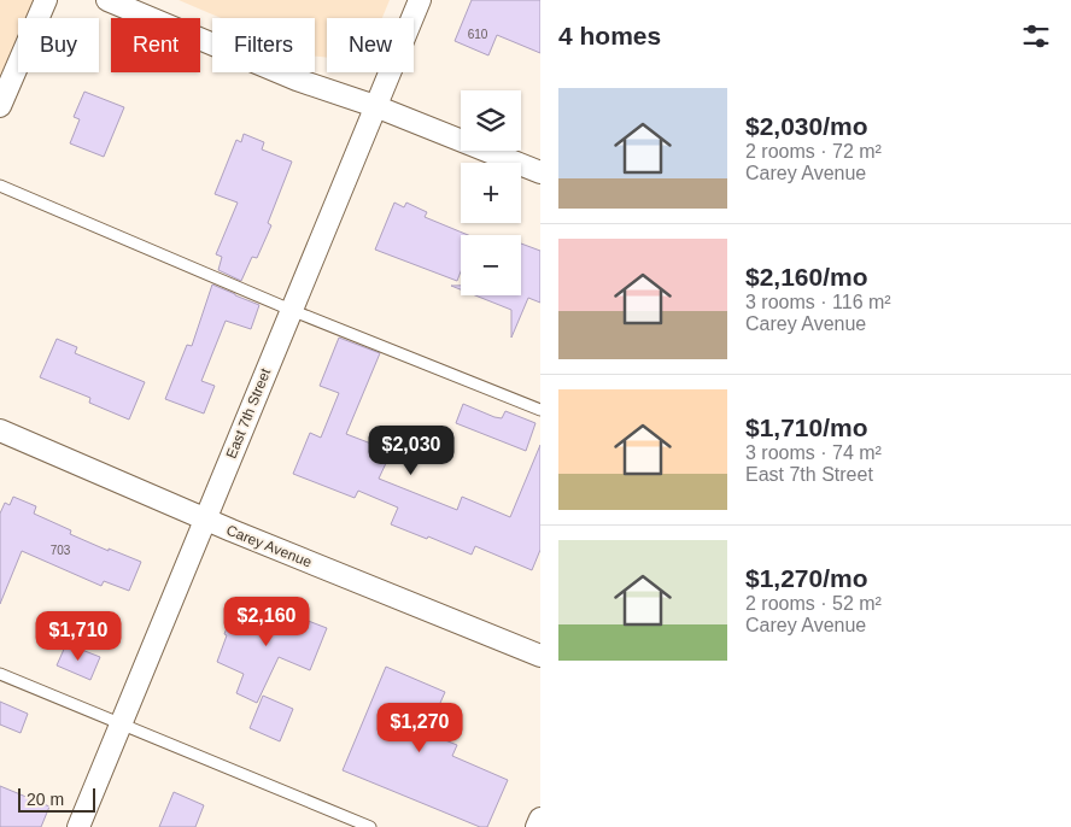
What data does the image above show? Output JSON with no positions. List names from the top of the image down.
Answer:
{
  "streets": {
    "street": ["East 7th Street", "Carey Avenue"]
  },
  "crossings": [
    ["East 7th Street", "Carey Avenue"]
  ],
  "house_numbers": ["610", "703"],
  "scale_bar": "20 m",
  "page": {
    "heading": "4 homes",
    "chip": [
      "Buy",
      "Rent",
      "Filters",
      "New"
    ],
    "list": [
      {
        "name": "$2,030/mo",
        "note": "2 rooms · 72 m² · Carey Avenue"
      },
      {
        "name": "$2,160/mo",
        "note": "3 rooms · 116 m² · Carey Avenue"
      },
      {
        "name": "$1,710/mo",
        "note": "3 rooms · 74 m² · East 7th Street"
      },
      {
        "name": "$1,270/mo",
        "note": "2 rooms · 52 m² · Carey Avenue"
      }
    ],
    "map_buttons": ["+", "−"],
    "price": [
      "$2,030",
      "$2,160",
      "$1,710",
      "$1,270"
    ],
    "scale": "20 m"
  }
}
